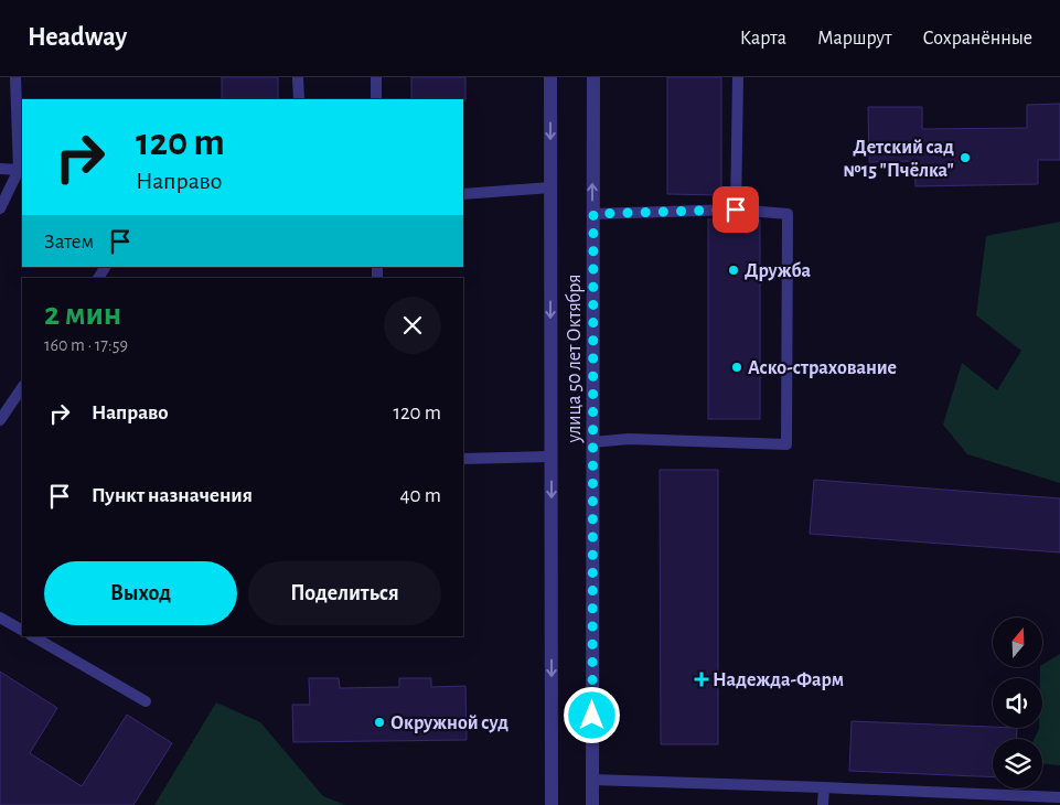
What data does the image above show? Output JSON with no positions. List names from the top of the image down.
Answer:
{
  "streets": {
    "street": ["улица 50 лет Октября"]
  },
  "places": {
    "other": [
      "Детский сад №15 \"Пчёлка\"",
      "Дружба",
      "Аско-страхование",
      "Окружной суд"
    ],
    "health": ["Надежда-Фарм"]
  },
  "north": "top",
  "page": {
    "header": "Headway",
    "nav": ["Карта", "Маршрут", "Сохранённые"],
    "turn": ["120 m", "Направо"],
    "then": "Затем",
    "heading": ["2 мин", "160 m · 17:59"],
    "list": [
      {
        "name": "Направо",
        "value": "120 m"
      },
      {
        "name": "Пункт назначения",
        "value": "40 m"
      }
    ],
    "buttons": ["Выход", "Поделиться"]
  }
}
